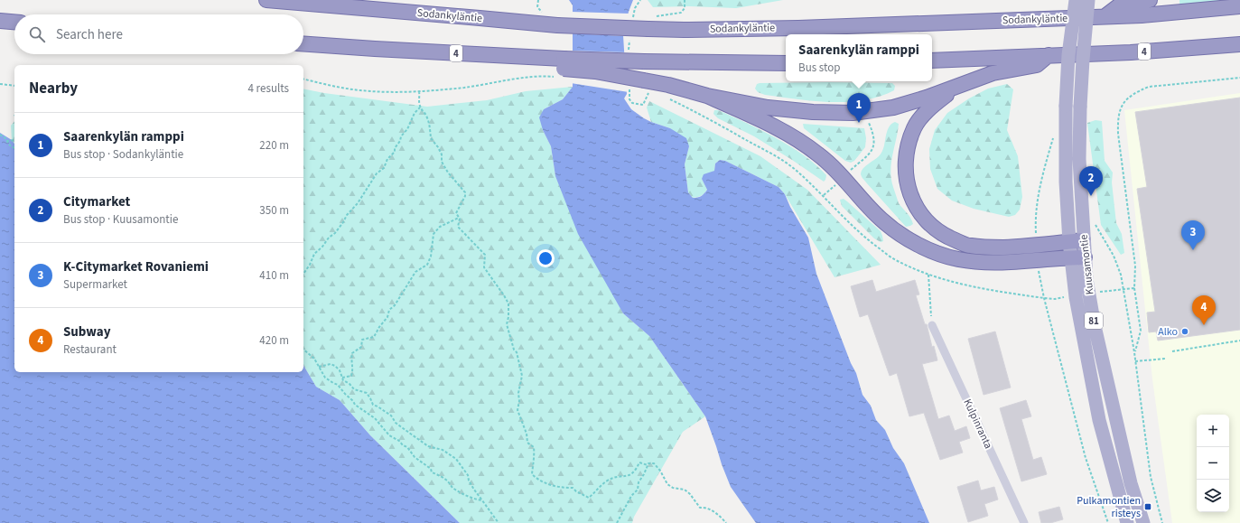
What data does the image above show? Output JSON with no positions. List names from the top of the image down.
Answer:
{
  "streets": {
    "highway": ["Sodankyläntie", "4"],
    "main road": ["Kuusamontie", "81"],
    "street": ["Kulpinranta"]
  },
  "places": {
    "other": ["Alko"],
    "transit": ["Pulkamontien risteys"]
  },
  "page": {
    "search": "Search here",
    "popup": ["Saarenkylän ramppi", "Bus stop"],
    "heading": ["Nearby", "4 results"],
    "pins": [
      "1",
      "2",
      "3",
      "4"
    ],
    "list": [
      {
        "mark": "1",
        "name": "Saarenkylän ramppi",
        "note": "Bus stop · Sodankyläntie",
        "value": "220 m"
      },
      {
        "mark": "2",
        "name": "Citymarket",
        "note": "Bus stop · Kuusamontie",
        "value": "350 m"
      },
      {
        "mark": "3",
        "name": "K-Citymarket Rovaniemi",
        "note": "Supermarket",
        "value": "410 m"
      },
      {
        "mark": "4",
        "name": "Subway",
        "note": "Restaurant",
        "value": "420 m"
      }
    ],
    "map_buttons": ["+", "−"]
  }
}
